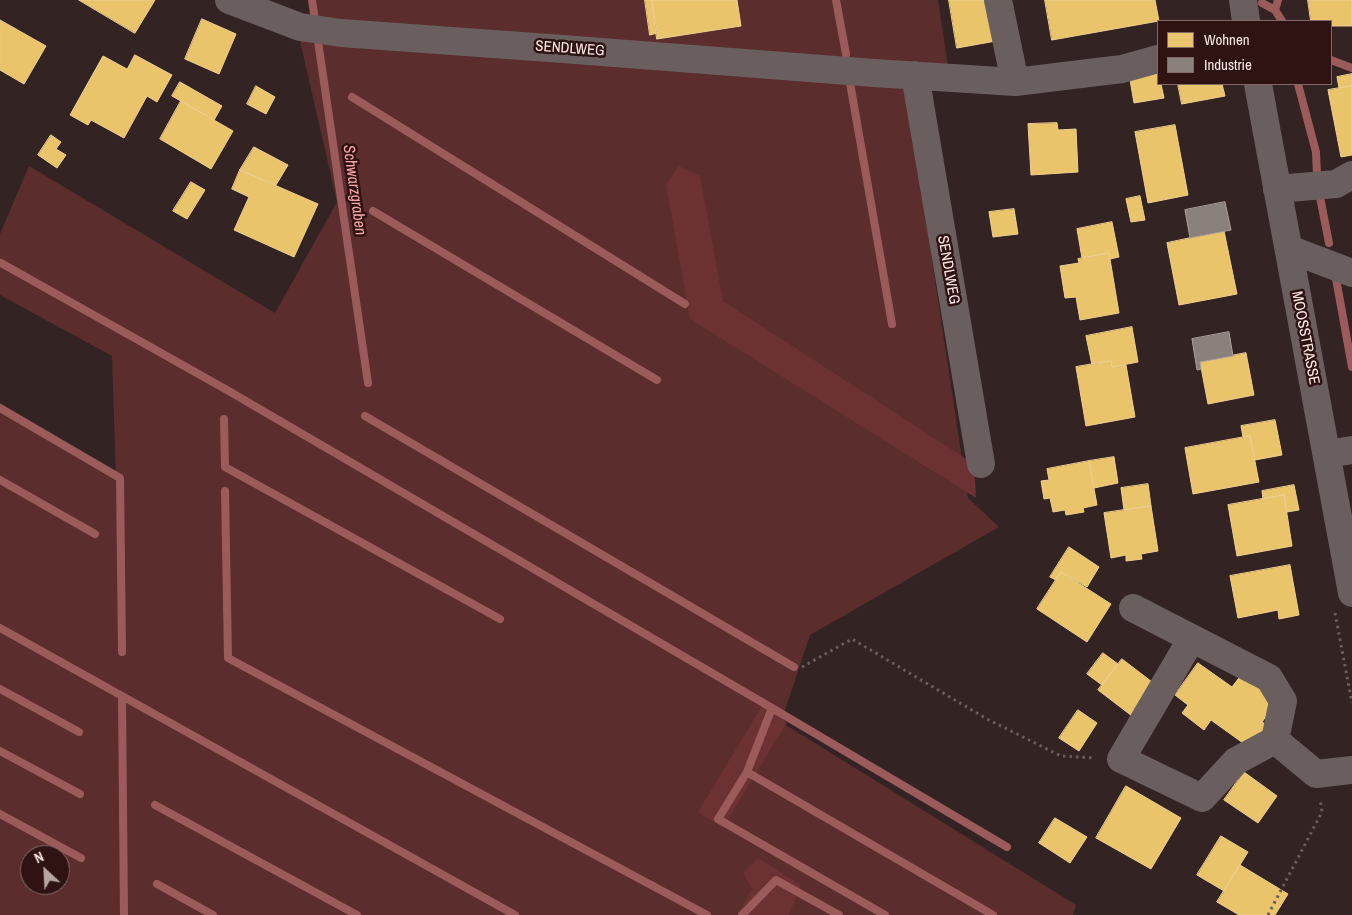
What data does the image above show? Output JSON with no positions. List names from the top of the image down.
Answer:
{
  "streets": {
    "street": ["SENDLWEG", "MOOSSTRASSE"]
  },
  "water": ["Schwarzgraben"],
  "legend": ["Wohnen", "Industrie"],
  "north": "top left"
}
